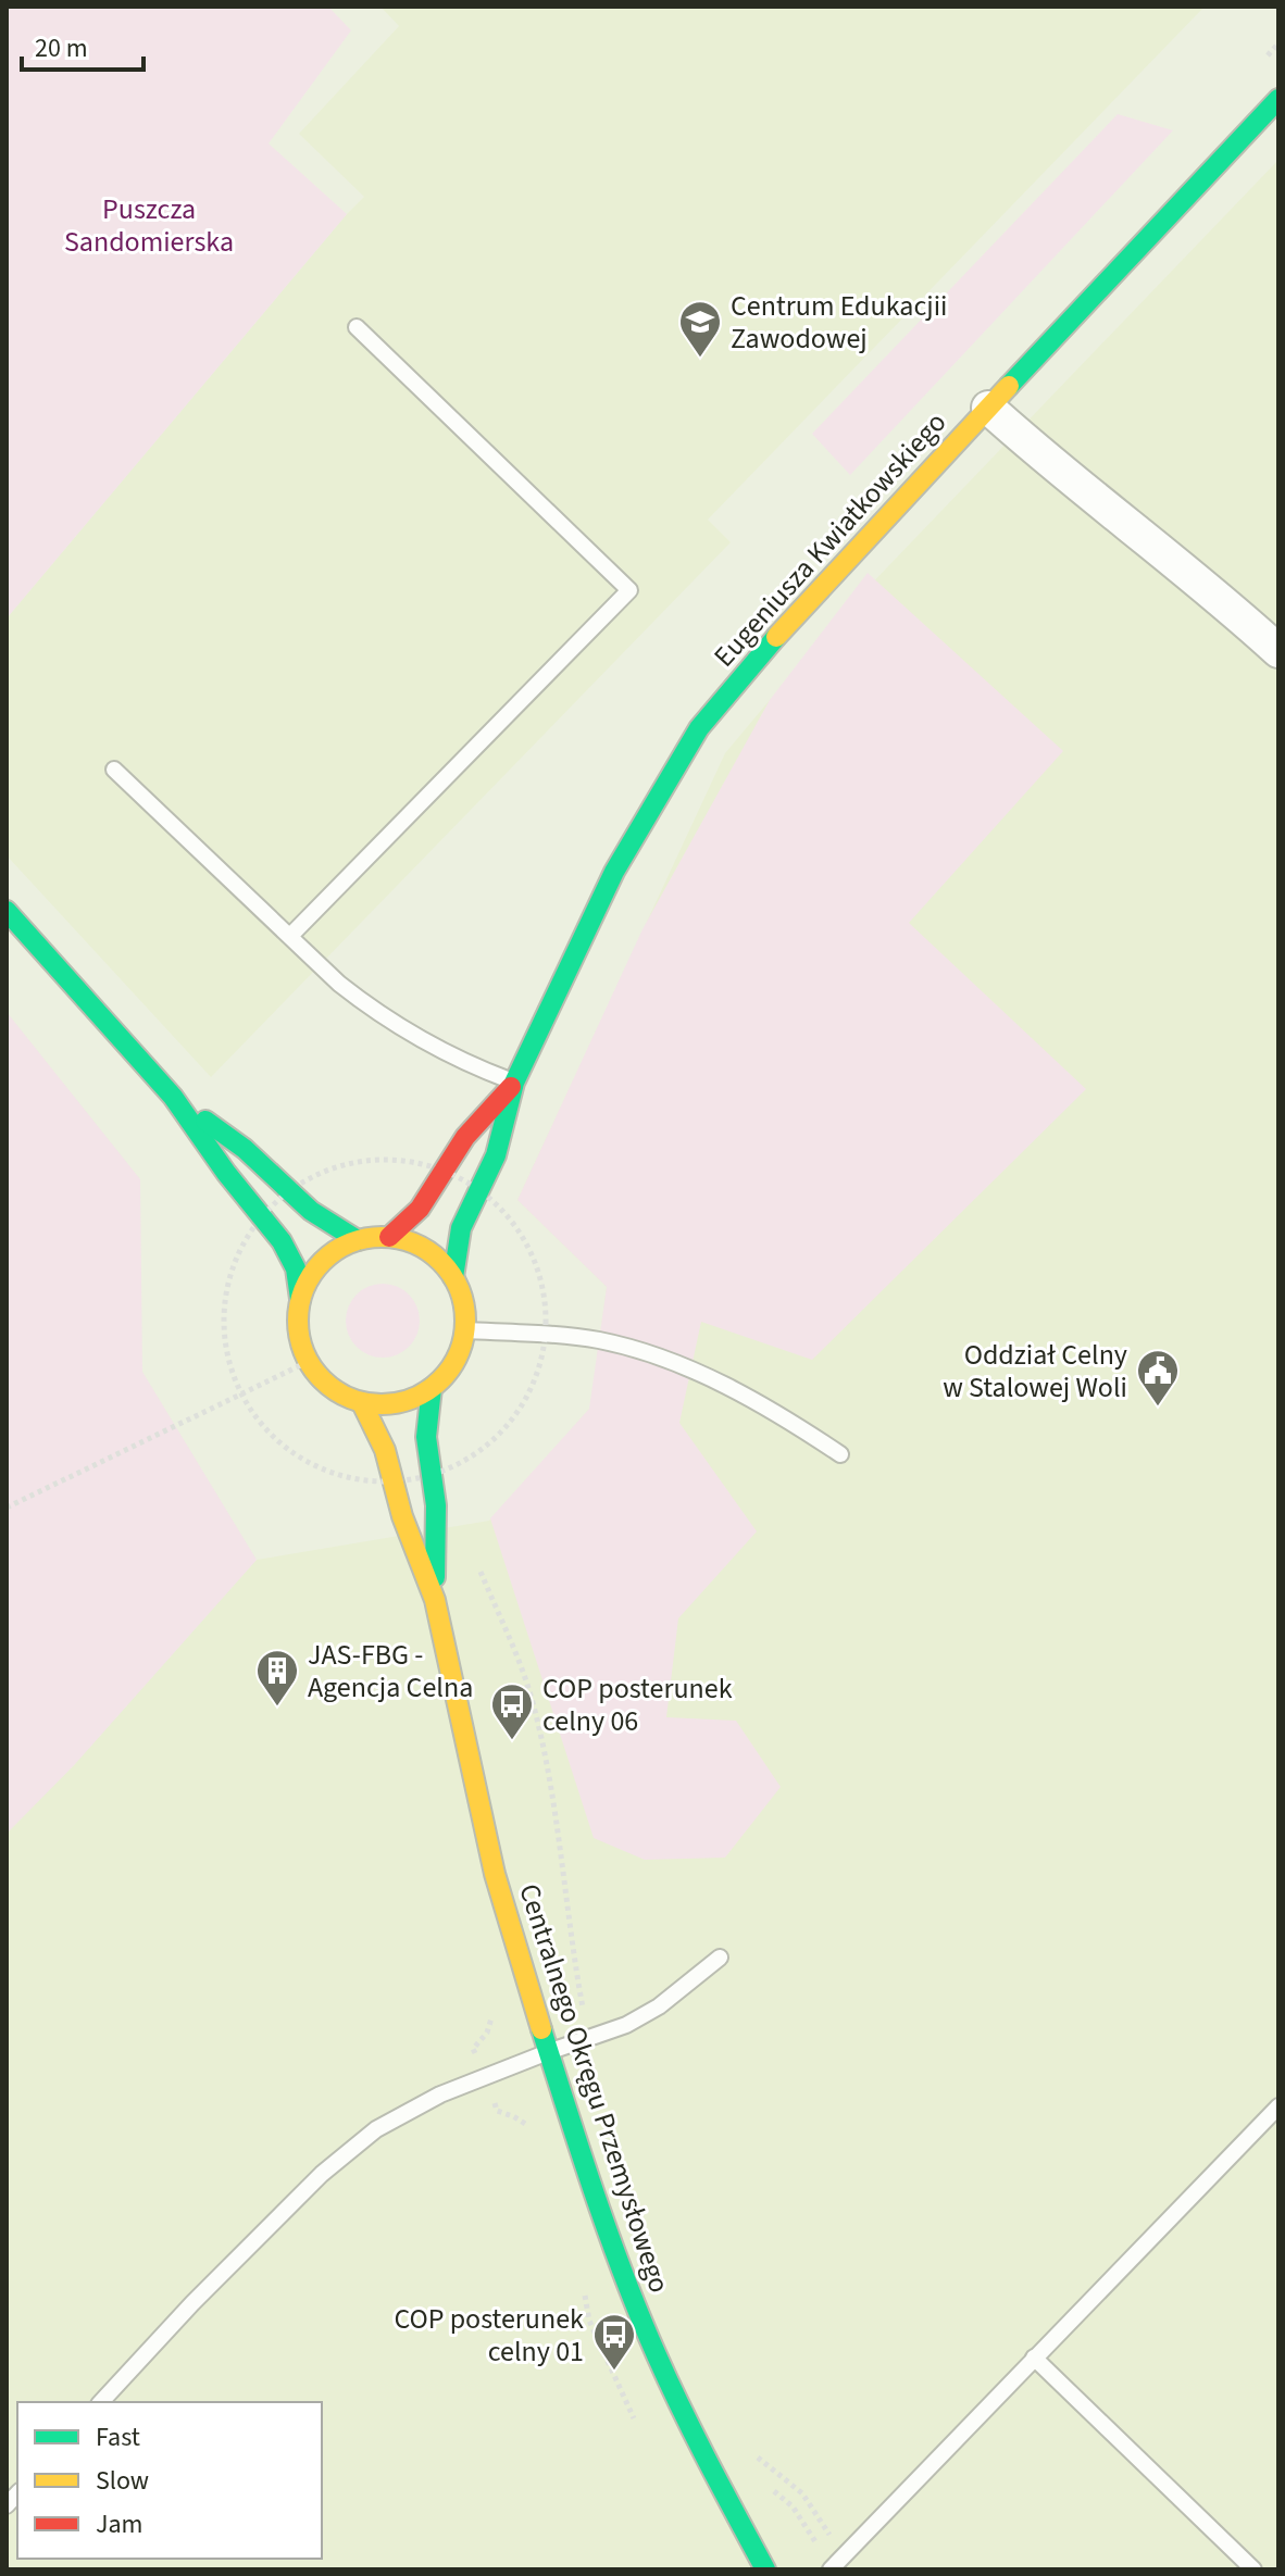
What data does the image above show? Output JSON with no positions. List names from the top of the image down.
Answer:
{
  "streets": {
    "street": ["Eugeniusza Kwiatkowskiego", "Centralnego Okręgu Przemysłowego"]
  },
  "crossings": [
    ["Eugeniusza Kwiatkowskiego", "Centralnego Okręgu Przemysłowego"]
  ],
  "parks": ["Puszcza Sandomierska"],
  "places": {
    "school or university": ["Centrum Edukacjii Zawodowej"],
    "public building": ["Oddział Celny w Stalowej Woli"],
    "building": ["JAS-FBG - Agencja Celna"],
    "bus stop": ["COP posterunek celny 06", "COP posterunek celny 01"]
  },
  "legend": ["Fast", "Slow", "Jam"],
  "scale_bar": "20 m"
}
